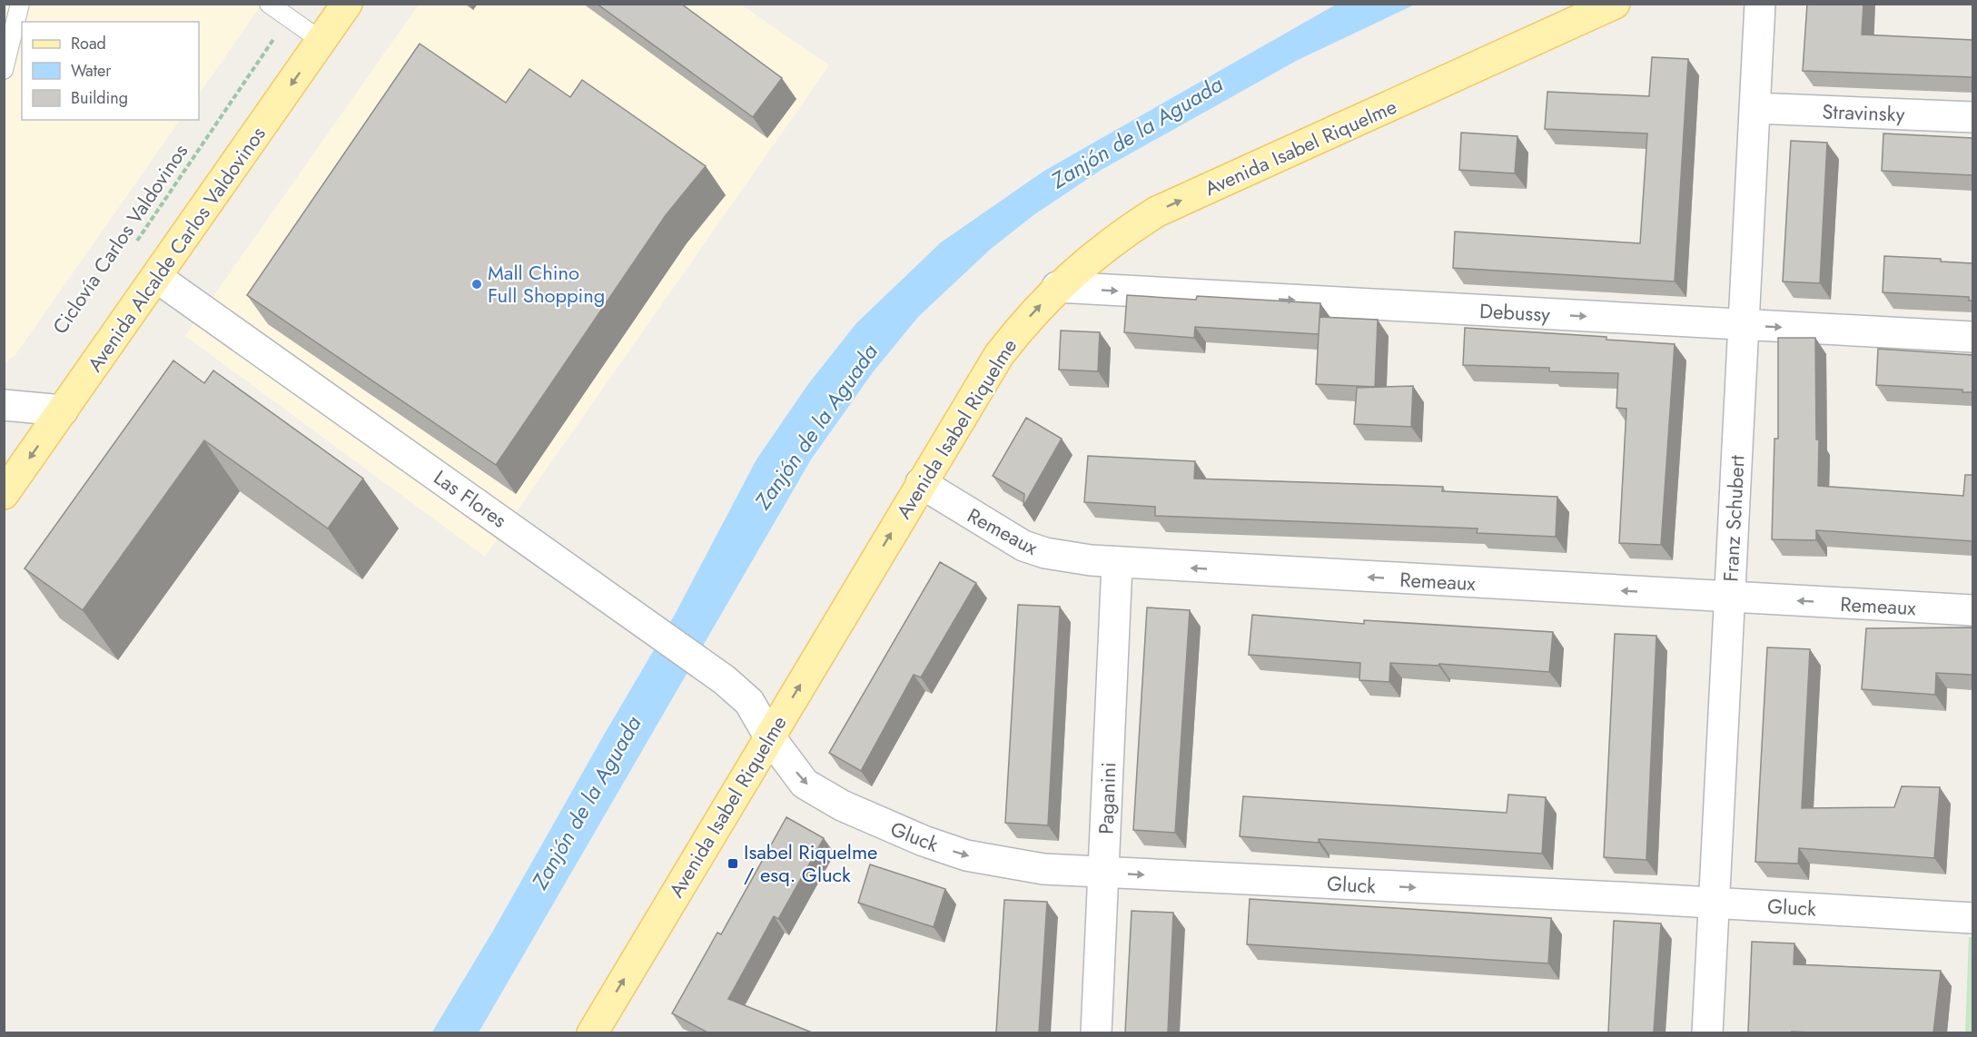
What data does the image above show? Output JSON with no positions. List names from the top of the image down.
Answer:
{
  "streets": {
    "main road": ["Avenida Isabel Riquelme", "Avenida Alcalde Carlos Valdovinos"],
    "street": [
      "Stravinsky",
      "Debussy",
      "Las Flores",
      "Franz Schubert",
      "Remeaux",
      "Paganini",
      "Gluck"
    ],
    "path": ["Ciclovía Carlos Valdovinos"]
  },
  "crossings": [
    ["Stravinsky", "Franz Schubert"],
    ["Avenida Isabel Riquelme", "Debussy"],
    ["Avenida Isabel Riquelme", "Las Flores"],
    ["Avenida Isabel Riquelme", "Remeaux"],
    ["Avenida Isabel Riquelme", "Gluck"],
    ["Avenida Alcalde Carlos Valdovinos", "Las Flores"],
    ["Debussy", "Franz Schubert"],
    ["Las Flores", "Gluck"],
    ["Franz Schubert", "Remeaux"],
    ["Franz Schubert", "Gluck"],
    ["Remeaux", "Paganini"],
    ["Paganini", "Gluck"]
  ],
  "one_way": [
    "Avenida Isabel Riquelme",
    "Avenida Alcalde Carlos Valdovinos",
    "Debussy",
    "Remeaux",
    "Gluck"
  ],
  "water": ["Zanjón de la Aguada"],
  "places": {
    "other": ["Mall Chino Full Shopping"],
    "transit": ["Isabel Riquelme / esq. Gluck"]
  },
  "legend": ["Road", "Water", "Building"]
}
